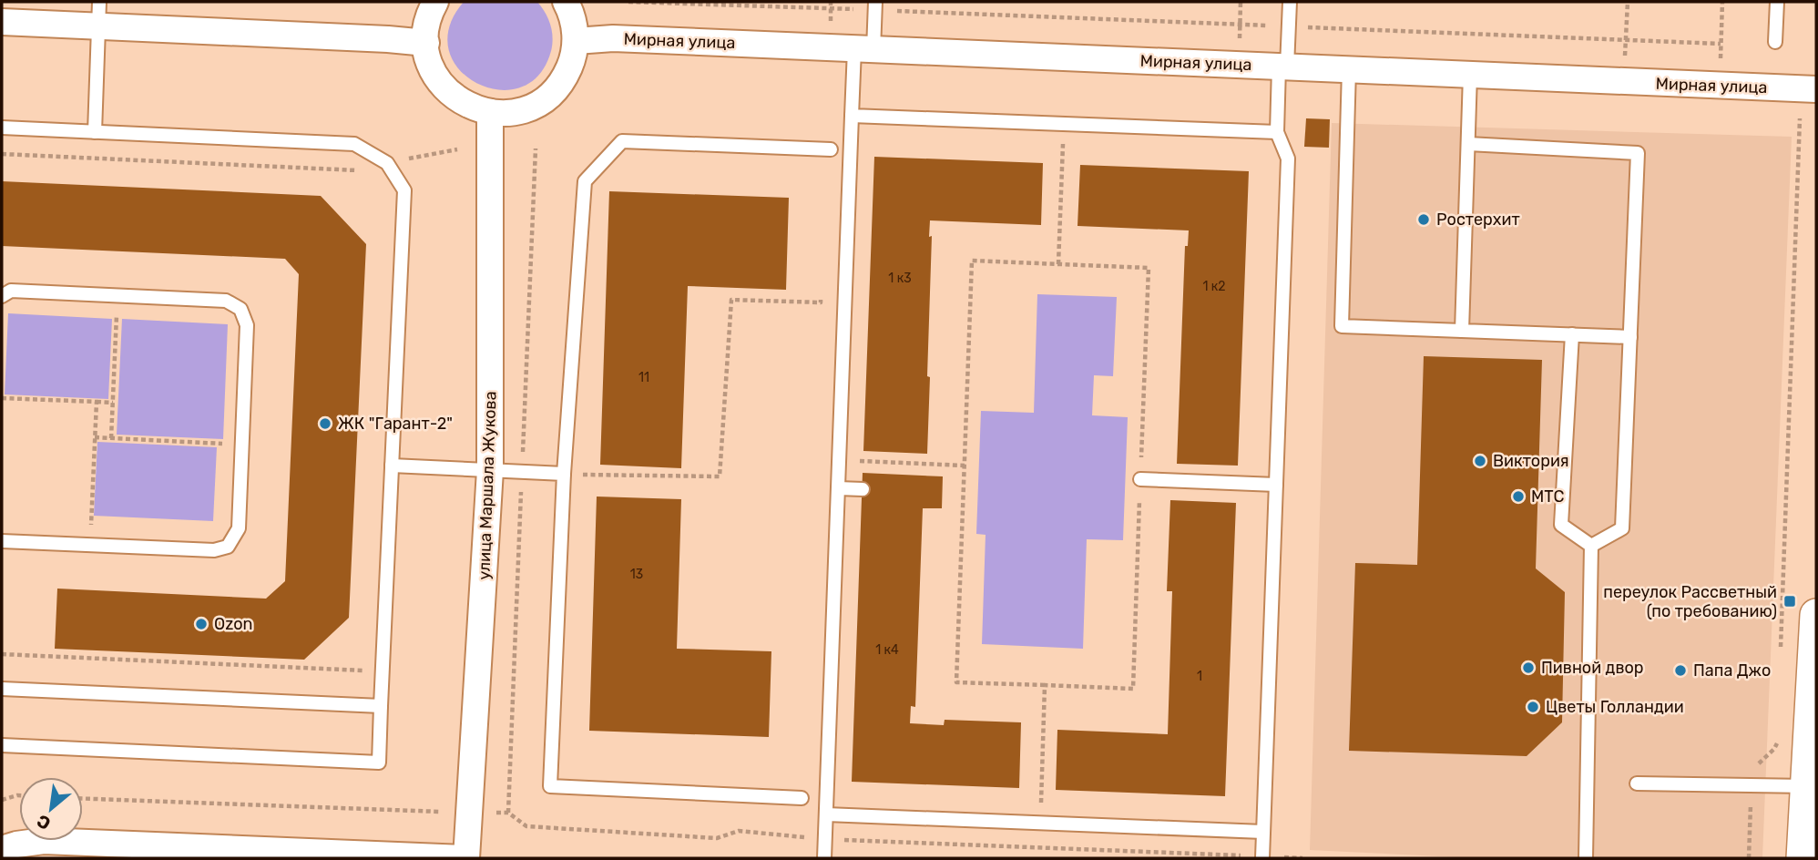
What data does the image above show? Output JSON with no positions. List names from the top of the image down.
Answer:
{
  "streets": {
    "street": ["Мирная улица", "улица Маршала Жукова"]
  },
  "places": {
    "other": [
      "Ростерхит",
      "ЖК \"Гарант-2\"",
      "Виктория",
      "MTC",
      "Ozon",
      "Пивной двор",
      "Папа Джо",
      "Цветы Голландии"
    ],
    "transit": ["переулок Рассветный (по требованию)"]
  },
  "house_numbers": [
    "1 к3",
    "1 к2",
    "11",
    "13",
    "1 к4",
    "1"
  ],
  "north": "bottom left"
}
